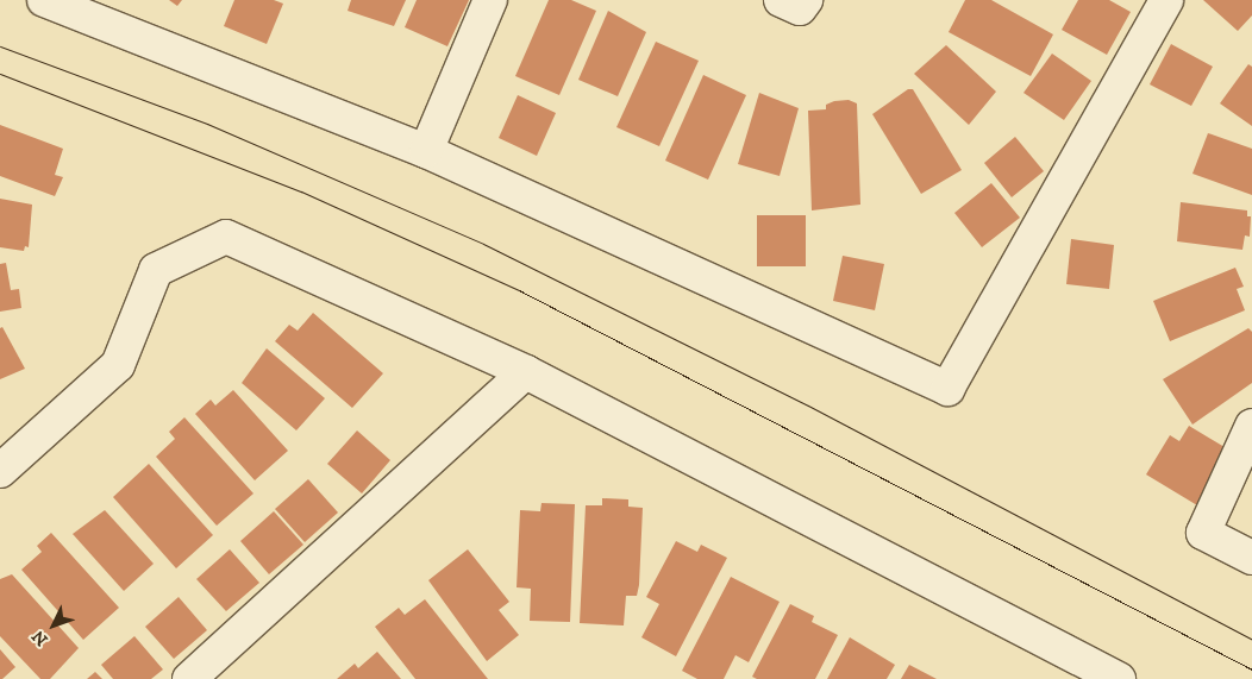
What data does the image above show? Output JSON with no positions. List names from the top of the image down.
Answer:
{
  "north": "bottom left"
}
